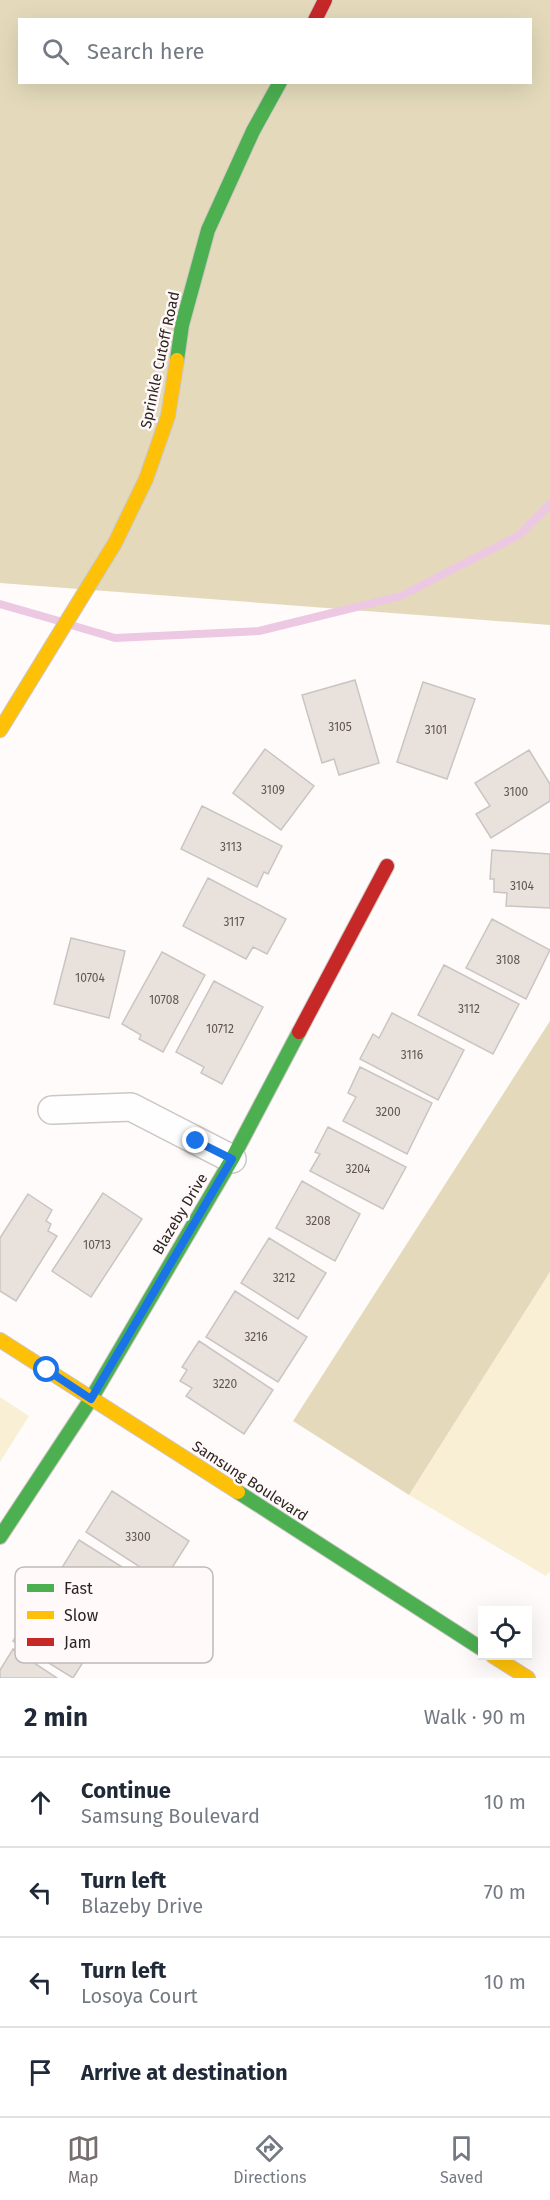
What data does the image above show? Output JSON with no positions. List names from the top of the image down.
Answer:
{
  "streets": {
    "street": ["Sprinkle Cutoff Road", "Blazeby Drive", "Samsung Boulevard"]
  },
  "crossings": [
    ["Blazeby Drive", "Samsung Boulevard"]
  ],
  "house_numbers": [
    "3105",
    "3101",
    "3109",
    "3100",
    "3113",
    "3104",
    "3117",
    "3108",
    "10704",
    "10708",
    "3112",
    "10712",
    "3116",
    "3200",
    "3204",
    "3208",
    "10713",
    "3212",
    "3216",
    "3220",
    "3300"
  ],
  "legend": ["Fast", "Slow", "Jam"],
  "page": {
    "search": "Search here",
    "heading": ["2 min", "Walk · 90 m"],
    "list": [
      ["Continue", "Samsung Boulevard", "10 m"],
      ["Turn left", "Blazeby Drive", "70 m"],
      ["Turn left", "Losoya Court", "10 m"],
      "Arrive at destination"
    ],
    "nav": ["Map", "Directions", "Saved"]
  }
}
